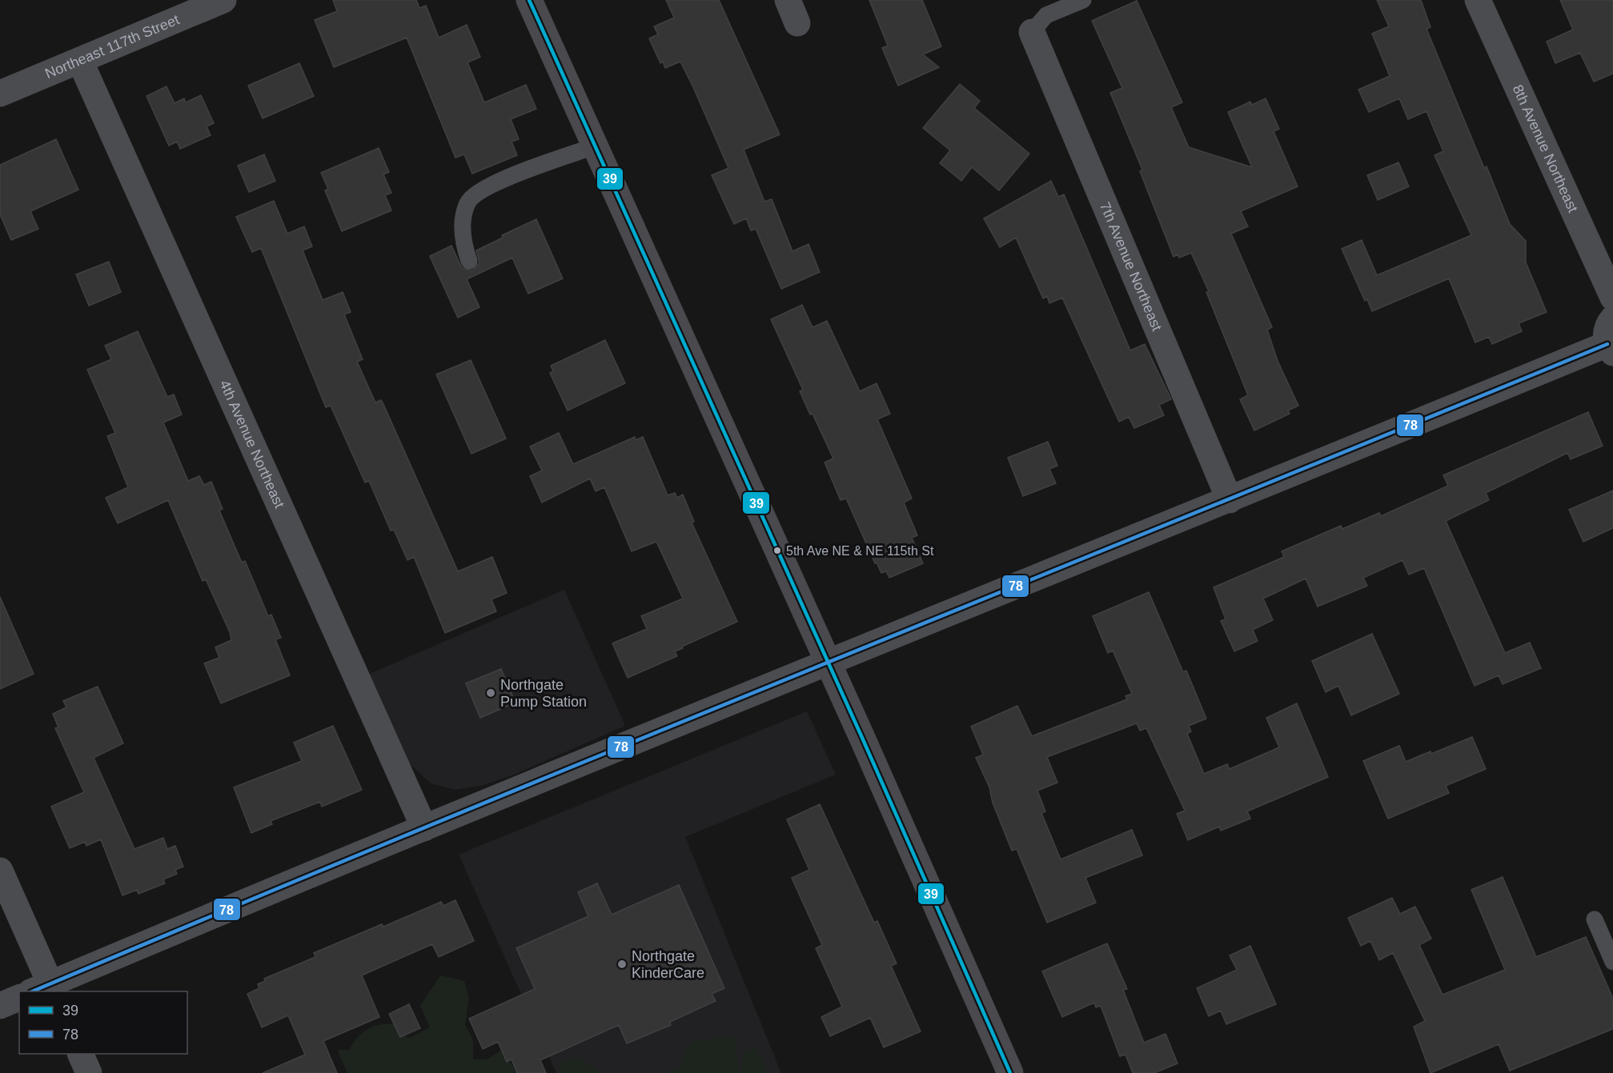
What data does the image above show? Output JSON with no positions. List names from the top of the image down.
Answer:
{
  "streets": {
    "street": [
      "Northeast 117th Street",
      "8th Avenue Northeast",
      "7th Avenue Northeast",
      "4th Avenue Northeast"
    ]
  },
  "crossings": [
    ["Northeast 117th Street", "4th Avenue Northeast"]
  ],
  "places": ["5th Ave NE & NE 115th St", "Northgate Pump Station", "Northgate KinderCare"],
  "lines": ["transit line 39", "transit line 78"],
  "legend": ["39", "78"]
}
